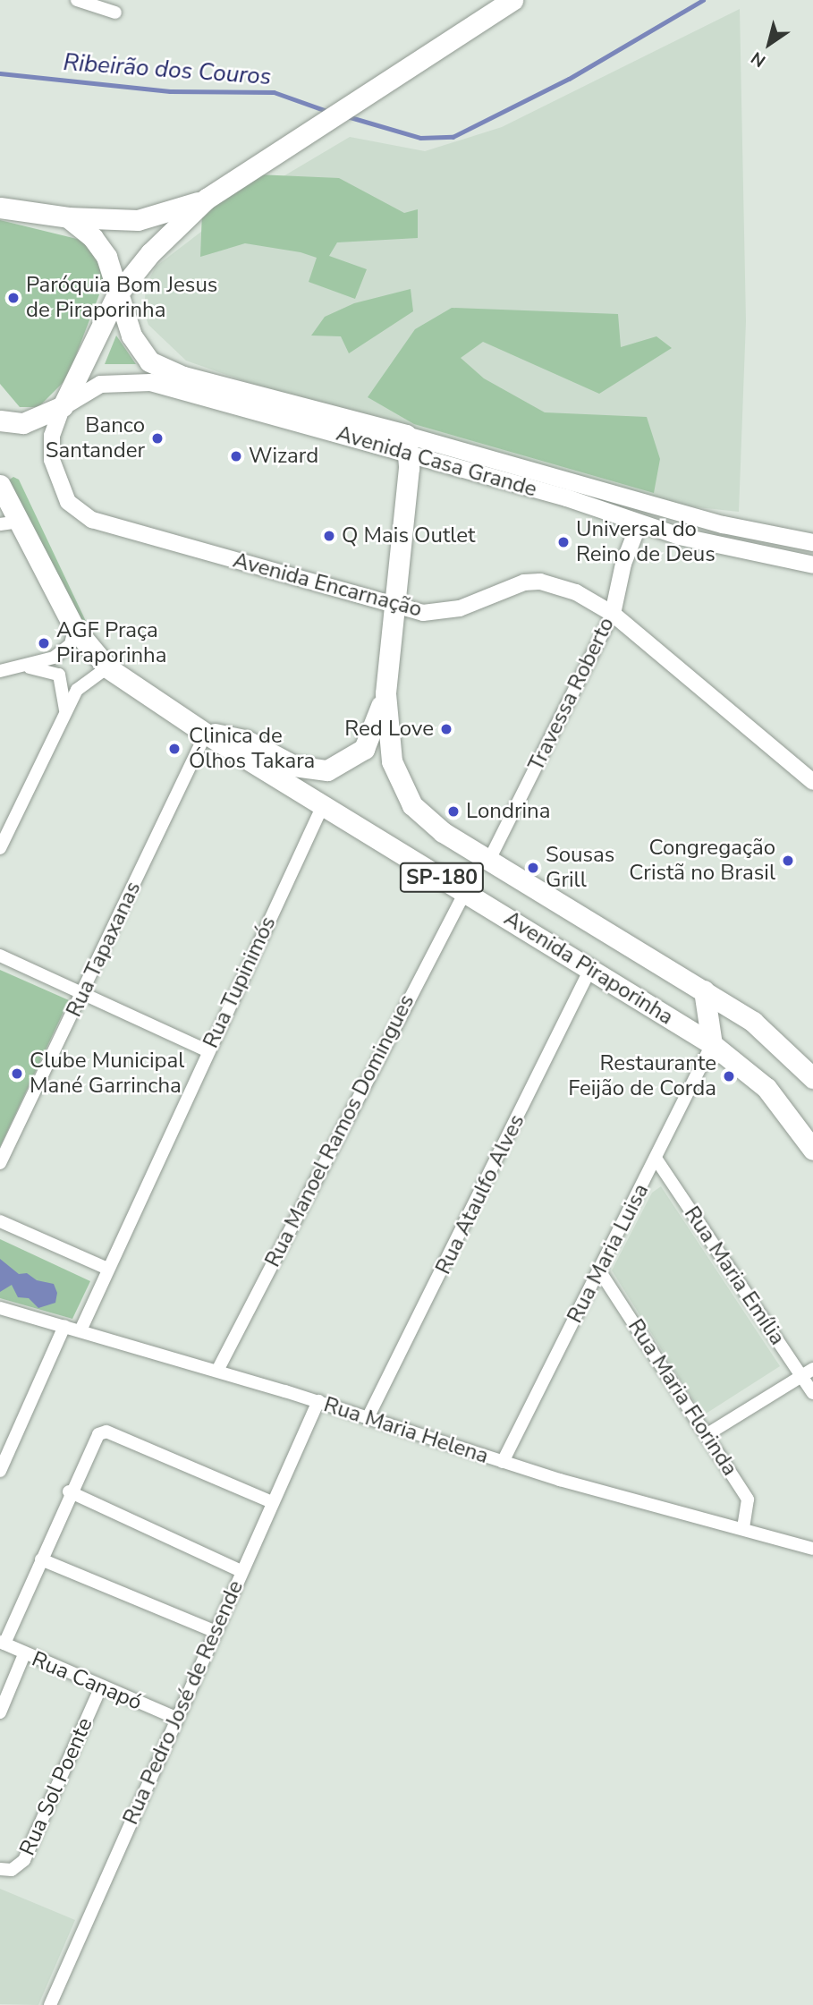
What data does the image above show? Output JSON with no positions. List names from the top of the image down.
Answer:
{
  "streets": {
    "main road": ["Avenida Casa Grande", "SP-180", "Avenida Piraporinha"],
    "street": [
      "Avenida Encarnação",
      "Travessa Roberto",
      "Rua Tapaxanas",
      "Rua Tupinimós",
      "Rua Manoel Ramos Domingues",
      "Rua Ataulfo Alves",
      "Rua Maria Luisa",
      "Rua Maria Emília",
      "Rua Maria Florinda",
      "Rua Maria Helena",
      "Rua Canapó",
      "Rua Pedro José de Resende",
      "Rua Sol Poente"
    ]
  },
  "crossings": [
    ["Avenida Casa Grande", "Avenida Encarnação"],
    ["Avenida Casa Grande", "Travessa Roberto"],
    ["Avenida Casa Grande", "Avenida Piraporinha"],
    ["Avenida Encarnação", "Travessa Roberto"],
    ["Avenida Encarnação", "Avenida Piraporinha"],
    ["Travessa Roberto", "Avenida Piraporinha"],
    ["Rua Tapaxanas", "Avenida Piraporinha"],
    ["Avenida Piraporinha", "Rua Tupinimós"],
    ["Avenida Piraporinha", "Rua Manoel Ramos Domingues"],
    ["Avenida Piraporinha", "Rua Ataulfo Alves"],
    ["Avenida Piraporinha", "Rua Maria Luisa"],
    ["Rua Tupinimós", "Rua Maria Helena"],
    ["Rua Manoel Ramos Domingues", "Rua Maria Helena"],
    ["Rua Ataulfo Alves", "Rua Maria Helena"],
    ["Rua Maria Luisa", "Rua Maria Emília"],
    ["Rua Maria Luisa", "Rua Maria Florinda"],
    ["Rua Maria Luisa", "Rua Maria Helena"],
    ["Rua Maria Florinda", "Rua Maria Helena"],
    ["Rua Maria Helena", "Rua Pedro José de Resende"],
    ["Rua Canapó", "Rua Pedro José de Resende"],
    ["Rua Canapó", "Rua Sol Poente"]
  ],
  "water": ["Ribeirão dos Couros"],
  "places": [
    "Paróquia Bom Jesus de Piraporinha",
    "Banco Santander",
    "Wizard",
    "Q Mais Outlet",
    "Universal do Reino de Deus",
    "AGF Praça Piraporinha",
    "Red Love",
    "Clinica de Ólhos Takara",
    "Londrina",
    "Congregação Cristã no Brasil",
    "Sousas Grill",
    "Clube Municipal Mané Garrincha",
    "Restaurante Feijão de Corda"
  ],
  "north": "bottom left"
}
